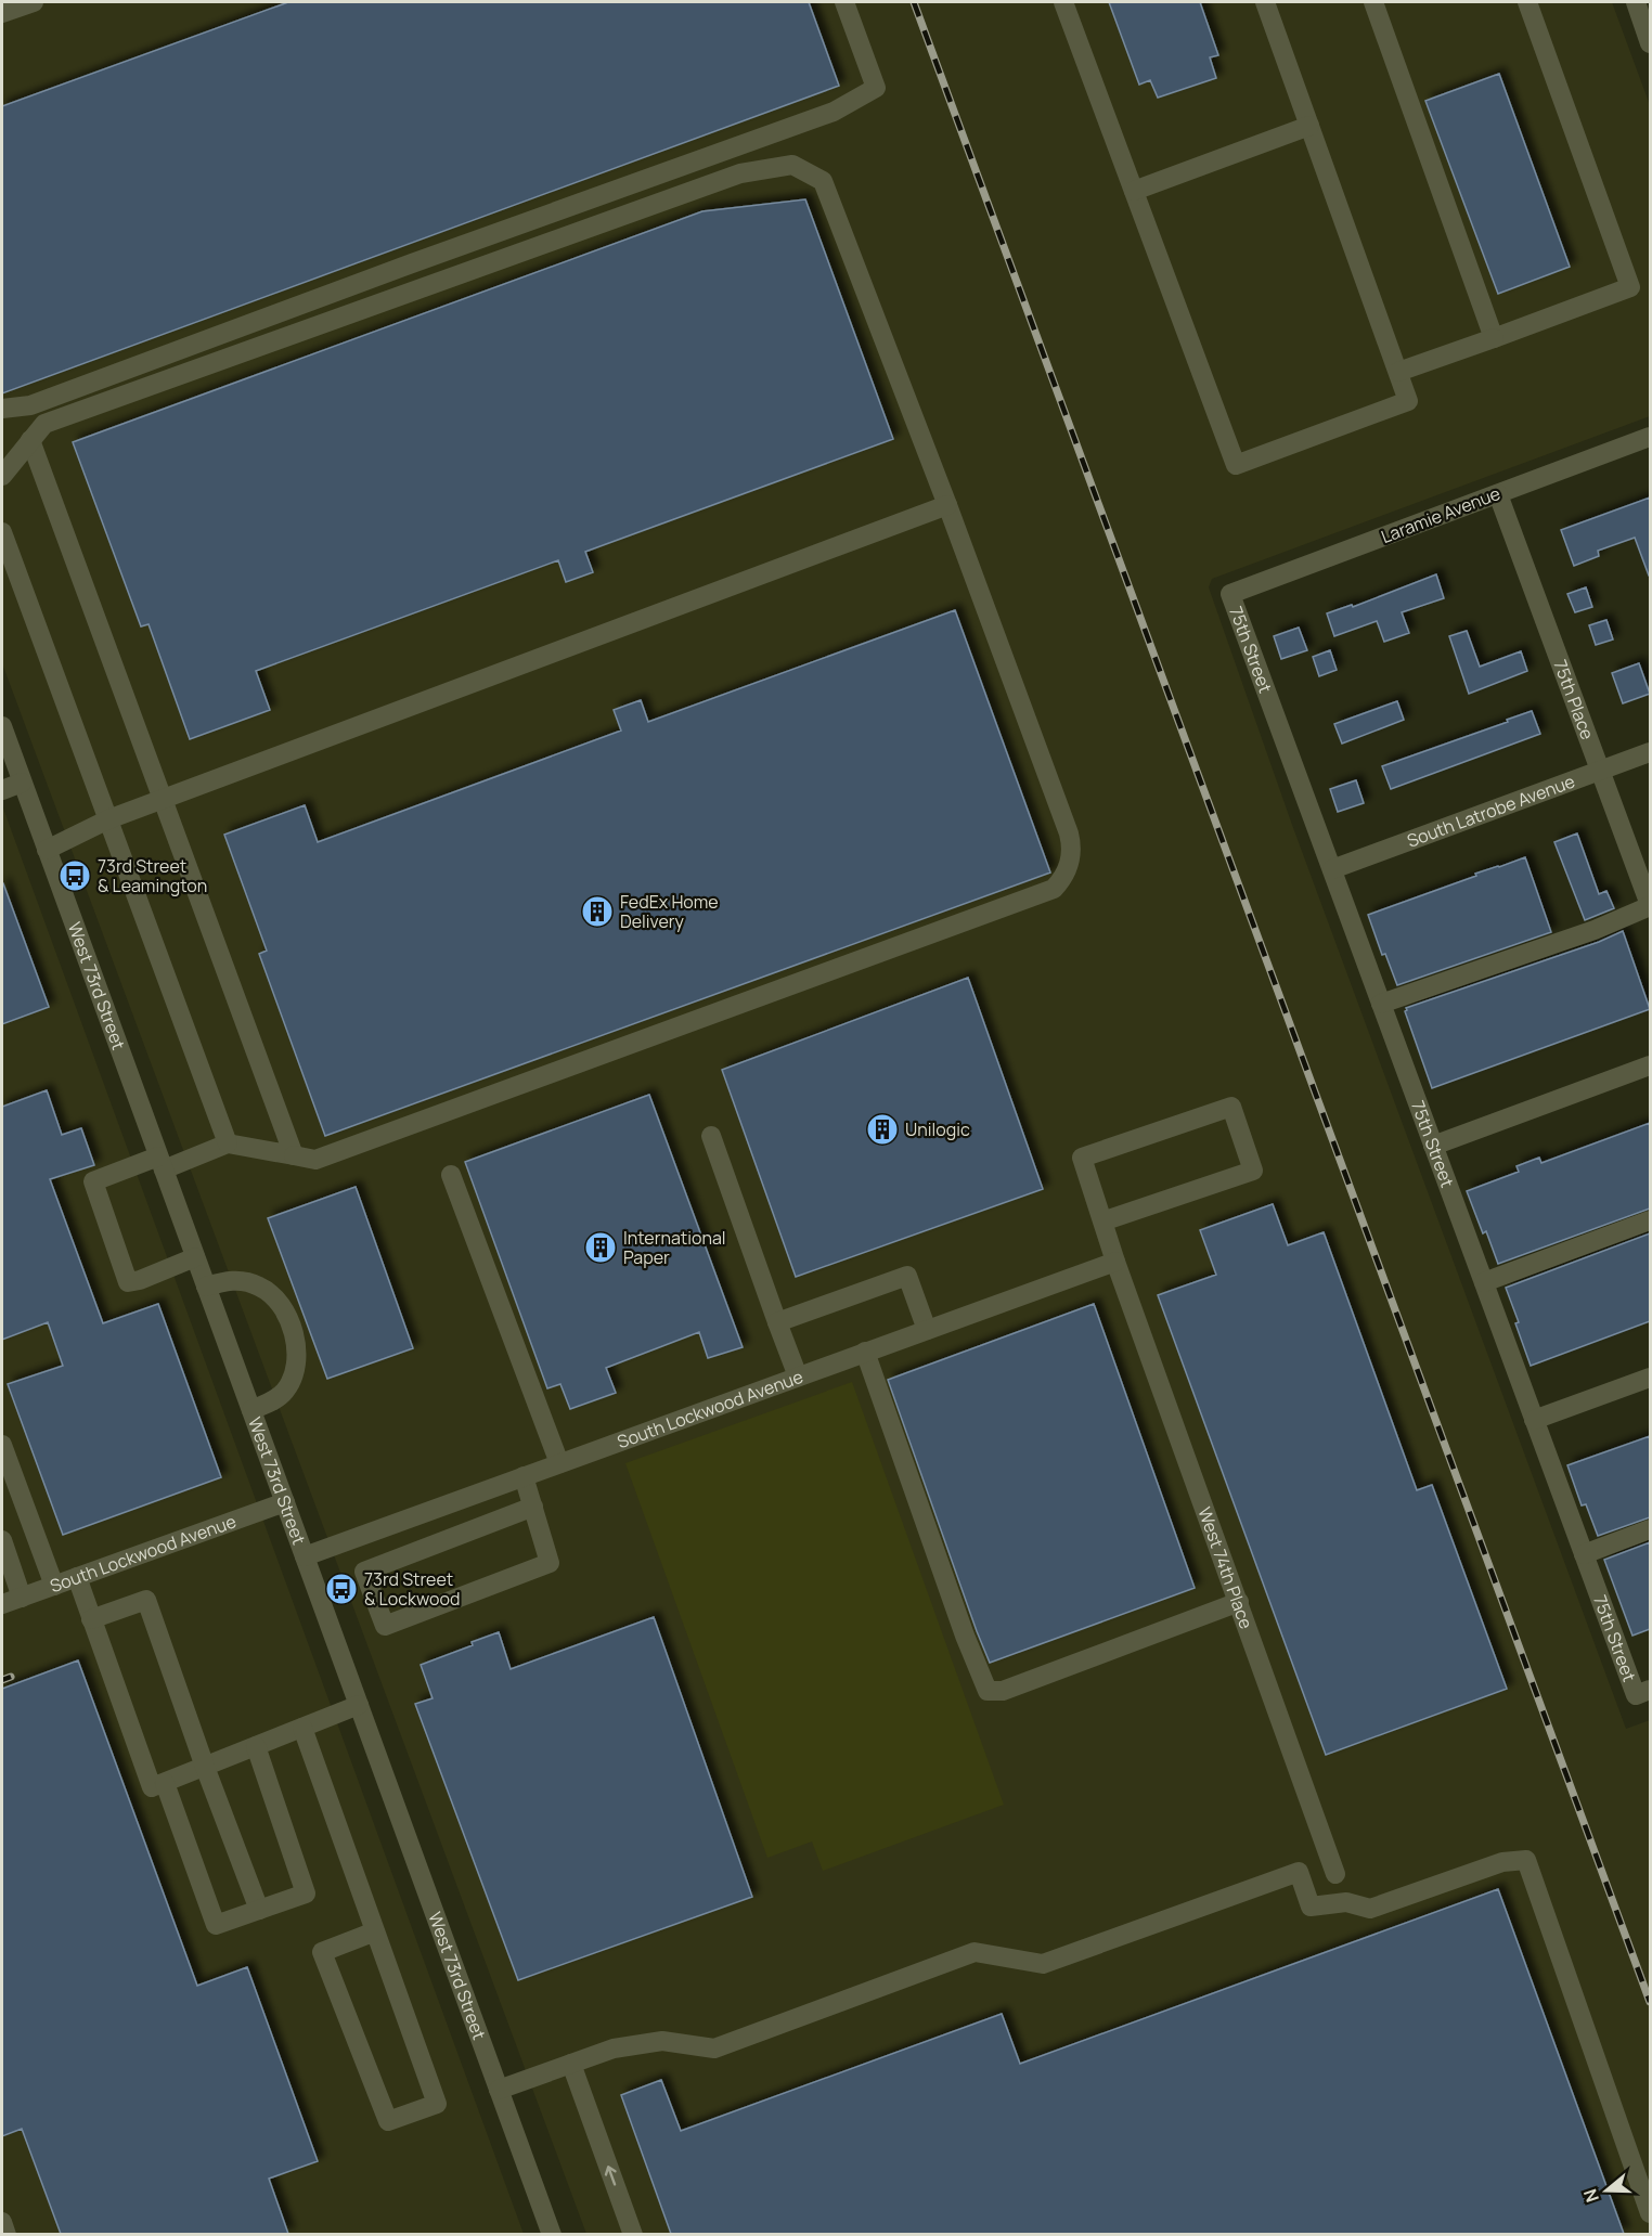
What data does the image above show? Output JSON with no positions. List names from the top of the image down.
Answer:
{
  "streets": {
    "street": [
      "Laramie Avenue",
      "75th Street",
      "75th Place",
      "South Latrobe Avenue",
      "West 73rd Street",
      "South Lockwood Avenue",
      "West 74th Place"
    ]
  },
  "crossings": [
    ["Laramie Avenue", "75th Street"],
    ["Laramie Avenue", "75th Place"],
    ["75th Street", "South Latrobe Avenue"],
    ["75th Place", "South Latrobe Avenue"],
    ["West 73rd Street", "South Lockwood Avenue"],
    ["South Lockwood Avenue", "West 74th Place"]
  ],
  "places": {
    "bus stop": ["73rd Street & Leamington", "73rd Street & Lockwood"],
    "building": ["FedEx Home Delivery", "Unilogic", "International Paper"]
  },
  "north": "left"
}
